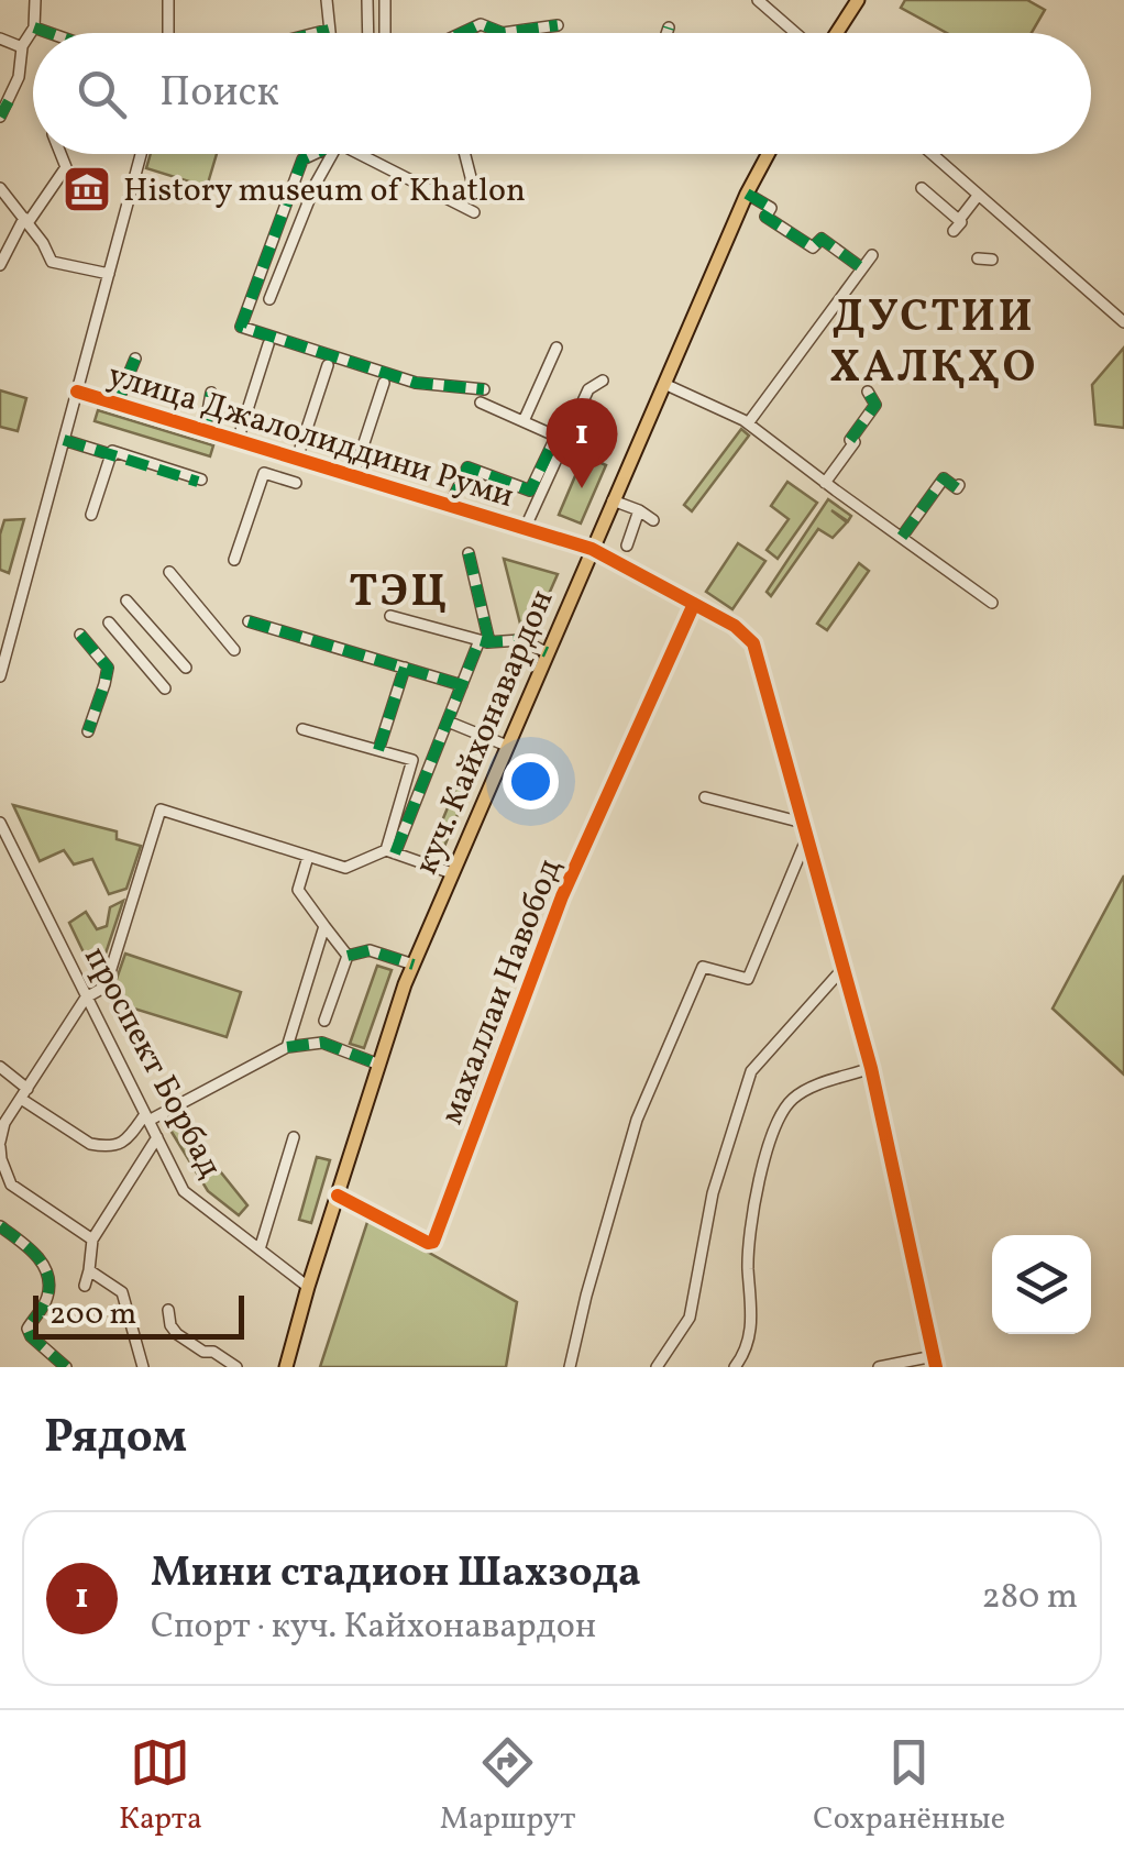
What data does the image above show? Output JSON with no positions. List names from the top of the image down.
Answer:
{
  "streets": {
    "main road": ["куч. Кайхонавардон"],
    "street": ["улица Джалолиддини Руми", "махаллаи Навобод", "проспект Борбад"]
  },
  "crossings": [
    ["улица Джалолиддини Руми", "куч. Кайхонавардон"],
    ["улица Джалолиддини Руми", "махаллаи Навобод"],
    ["куч. Кайхонавардон", "махаллаи Навобод"],
    ["куч. Кайхонавардон", "проспект Борбад"]
  ],
  "districts": ["ДУСТИИ ХАЛҚҲО", "ТЭЦ"],
  "places": {
    "museum": ["History museum of Khatlon"]
  },
  "scale_bar": "200 m",
  "page": {
    "search": "Поиск",
    "pins": "1",
    "scale": "200 m",
    "heading": "Рядом",
    "list": [
      {
        "mark": "1",
        "name": "Мини стадион Шахзода",
        "note": "Спорт · куч. Кайхонавардон",
        "value": "280 m"
      }
    ],
    "nav": ["Карта", "Маршрут", "Сохранённые"]
  }
}
